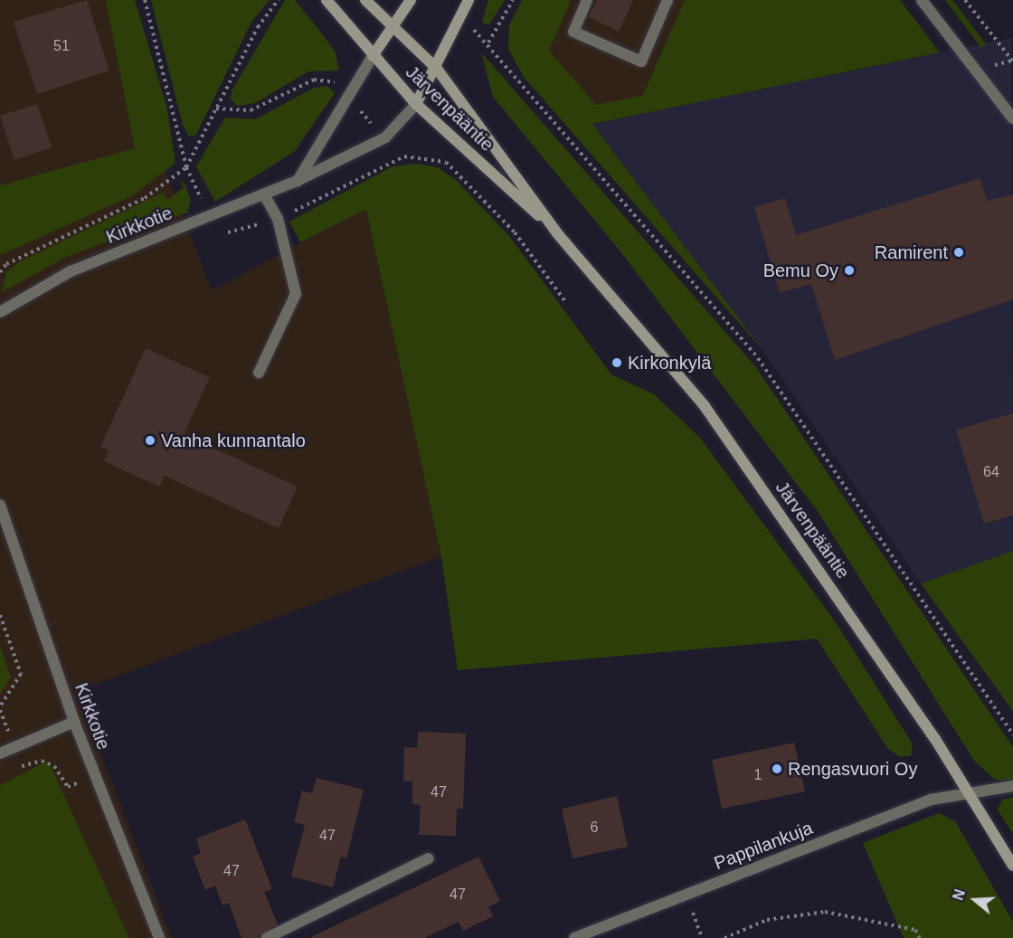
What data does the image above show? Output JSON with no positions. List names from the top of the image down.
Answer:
{
  "streets": {
    "main road": ["Järvenpääntie"],
    "street": ["Kirkkotie", "Pappilankuja"]
  },
  "crossings": [
    ["Järvenpääntie", "Kirkkotie"],
    ["Järvenpääntie", "Pappilankuja"]
  ],
  "places": [
    "Ramirent",
    "Bemu Oy",
    "Kirkonkylä",
    "Vanha kunnantalo",
    "Rengasvuori Oy"
  ],
  "house_numbers": [
    "51",
    "64",
    "1",
    "47",
    "6",
    "47",
    "47",
    "47"
  ],
  "north": "left"
}
